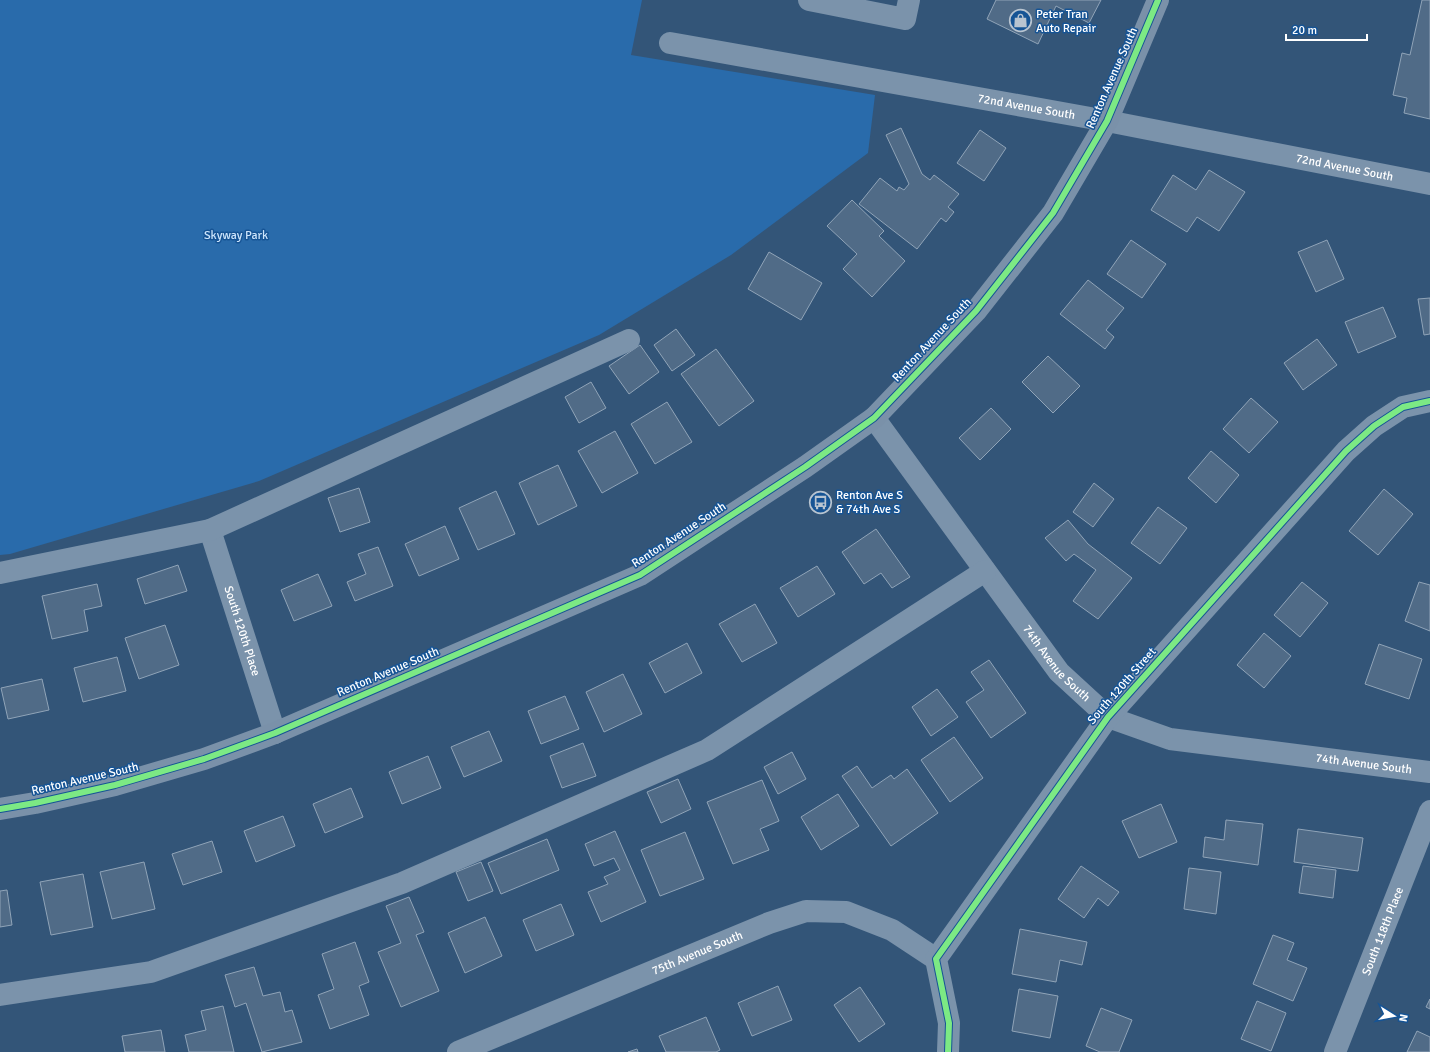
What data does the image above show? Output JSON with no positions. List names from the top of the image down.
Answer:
{
  "streets": {
    "main road": ["Renton Avenue South"],
    "street": [
      "72nd Avenue South",
      "South 120th Place",
      "74th Avenue South",
      "South 120th Street",
      "South 118th Place",
      "75th Avenue South"
    ]
  },
  "crossings": [
    ["Renton Avenue South", "72nd Avenue South"],
    ["Renton Avenue South", "South 120th Place"],
    ["Renton Avenue South", "74th Avenue South"],
    ["74th Avenue South", "South 120th Street"],
    ["South 120th Street", "75th Avenue South"]
  ],
  "parks": ["Skyway Park"],
  "places": {
    "shop": ["Peter Tran Auto Repair"],
    "bus stop": ["Renton Ave S & 74th Ave S"]
  },
  "scale_bar": "20 m",
  "north": "right"
}
